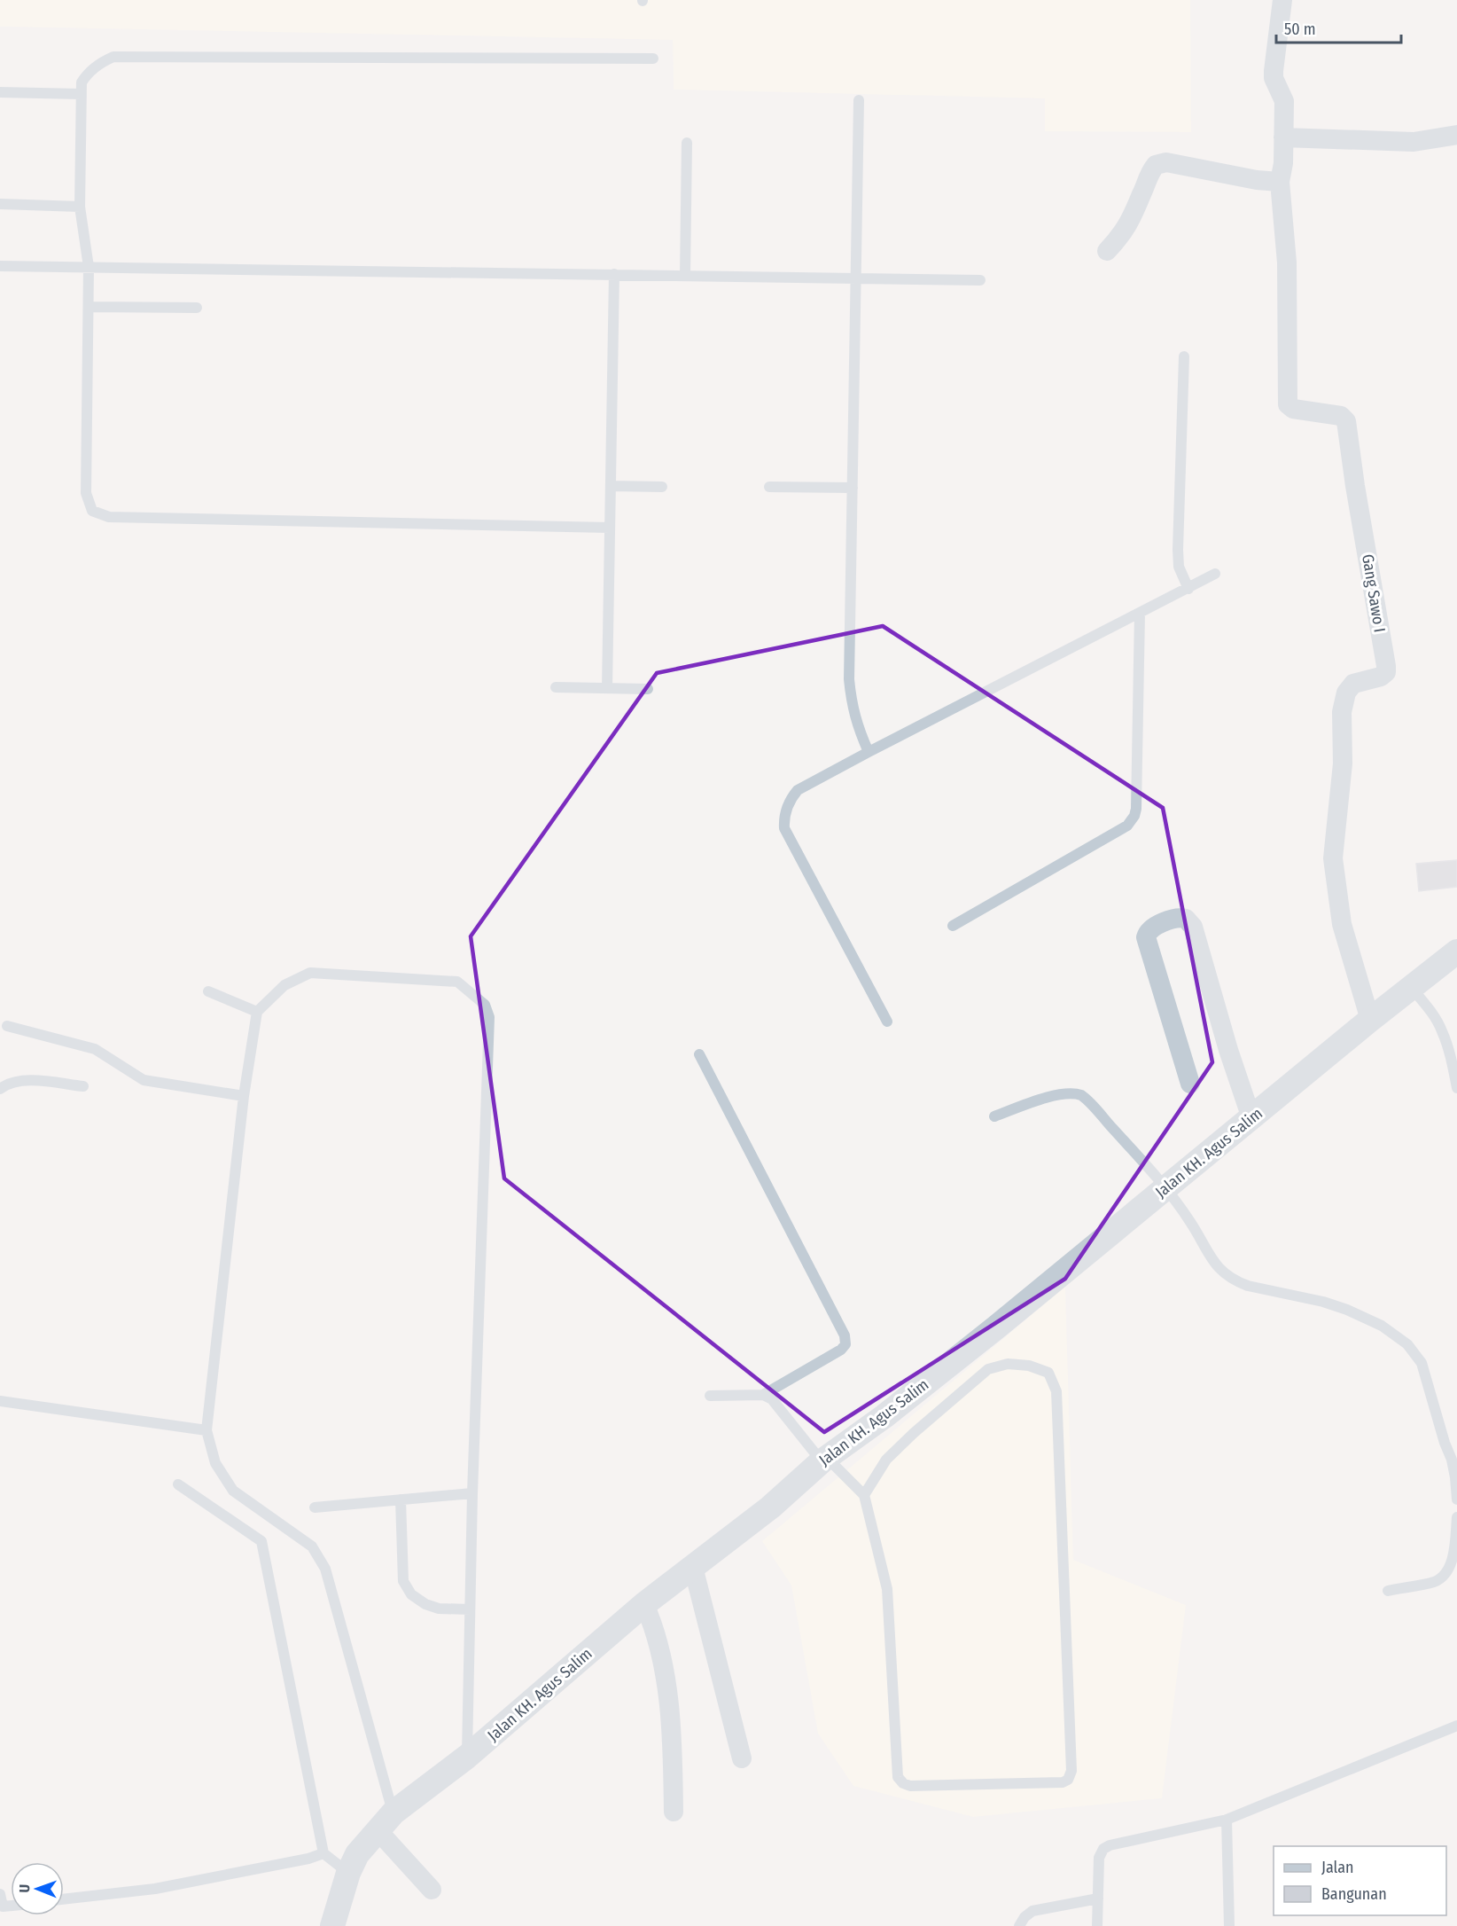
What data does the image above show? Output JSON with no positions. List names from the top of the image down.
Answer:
{
  "streets": {
    "street": ["Gang Sawo I", "Jalan KH. Agus Salim"]
  },
  "crossings": [
    ["Gang Sawo I", "Jalan KH. Agus Salim"]
  ],
  "legend": ["Jalan", "Bangunan"],
  "scale_bar": "50 m",
  "north": "left"
}
